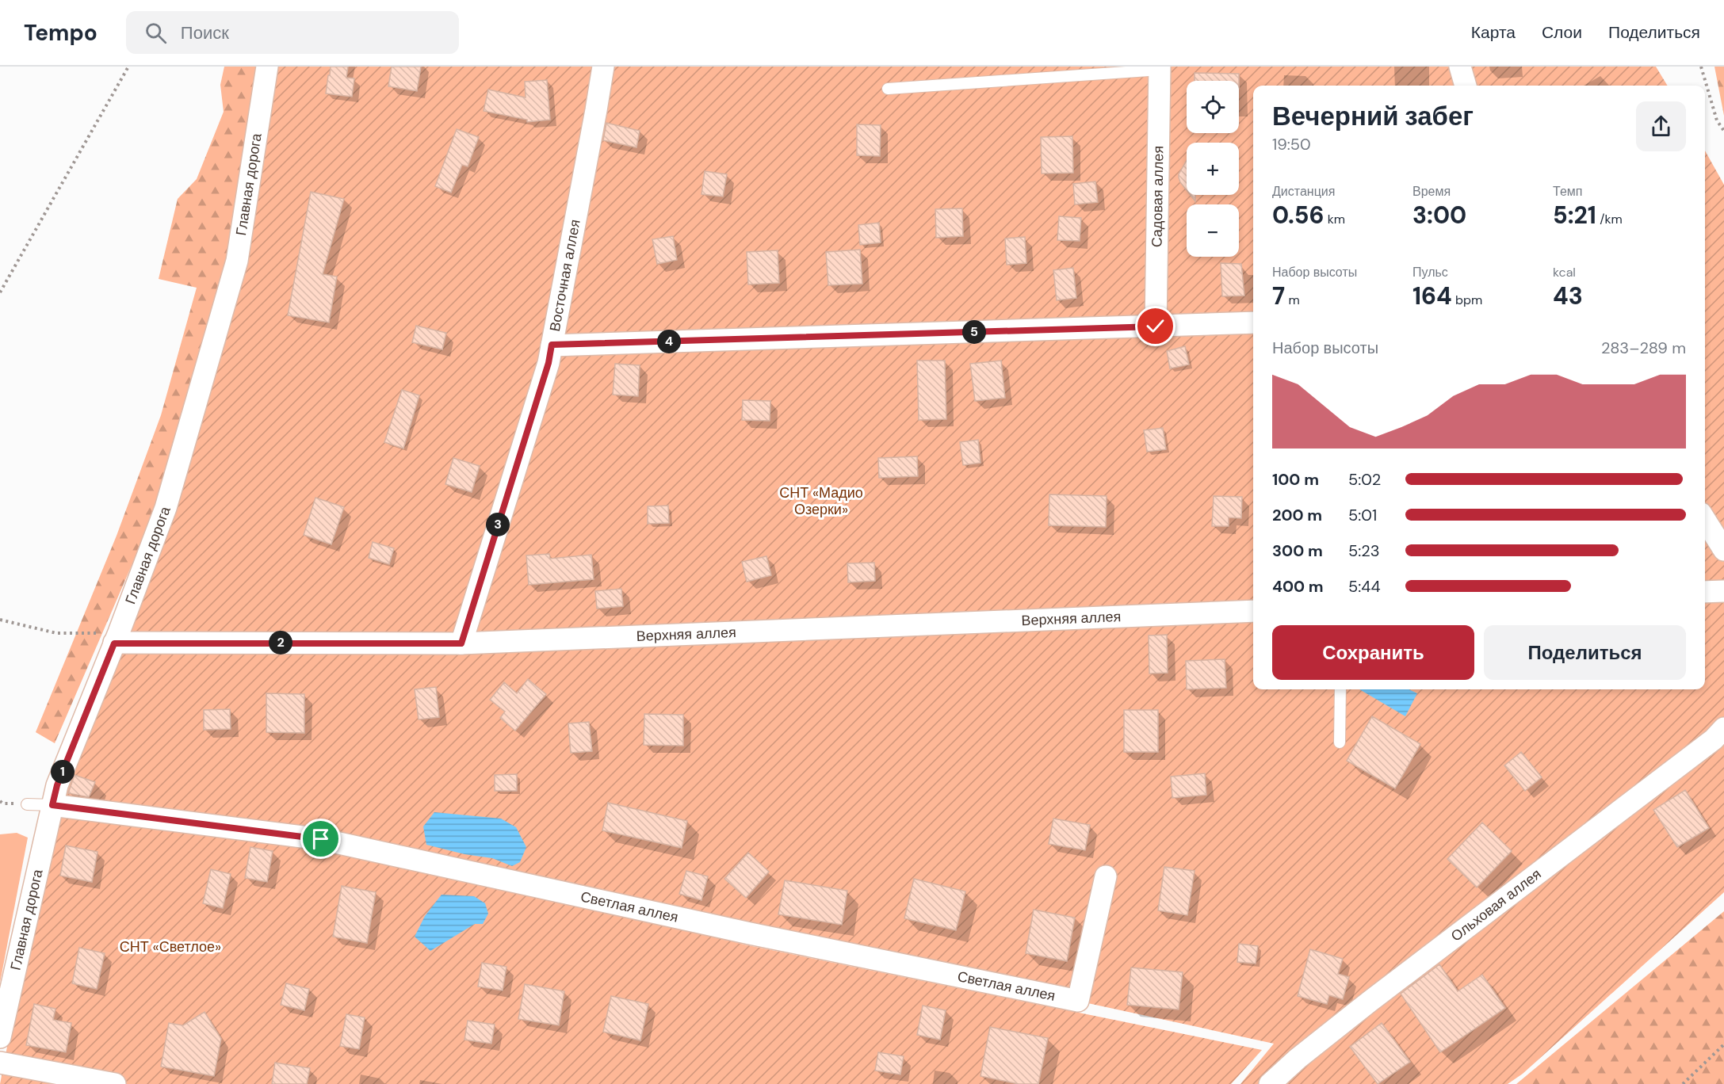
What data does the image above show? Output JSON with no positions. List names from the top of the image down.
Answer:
{
  "streets": {
    "street": [
      "Главная дорога",
      "Садовая аллея",
      "Восточная аллея",
      "Верхняя аллея",
      "Ольховая аллея",
      "Светлая аллея"
    ]
  },
  "crossings": [
    ["Главная дорога", "Верхняя аллея"],
    ["Главная дорога", "Светлая аллея"],
    ["Восточная аллея", "Верхняя аллея"]
  ],
  "parks": ["СНТ «Мадио Озерки»", "СНТ «Светлое»"],
  "page": {
    "header": "Tempo",
    "search": "Поиск",
    "nav": ["Карта", "Слои", "Поделиться"],
    "map_buttons": ["+", "−"],
    "heading": ["Вечерний забег", "19:50"],
    "stats": [
      ["Дистанция", "0.56 km"],
      ["Время", "3:00"],
      ["Темп", "5:21 /km"],
      ["Набор высоты", "7 m"],
      ["Пульс", "164 bpm"],
      ["kcal", "43"]
    ],
    "pins": [
      "5",
      "4",
      "3",
      "2",
      "1"
    ],
    "chart": ["Набор высоты", "283–289 m"],
    "list": [
      {
        "name": "100 m",
        "note": "5:02"
      },
      {
        "name": "200 m",
        "note": "5:01"
      },
      {
        "name": "300 m",
        "note": "5:23"
      },
      {
        "name": "400 m",
        "note": "5:44"
      }
    ],
    "buttons": ["Сохранить", "Поделиться"]
  }
}
